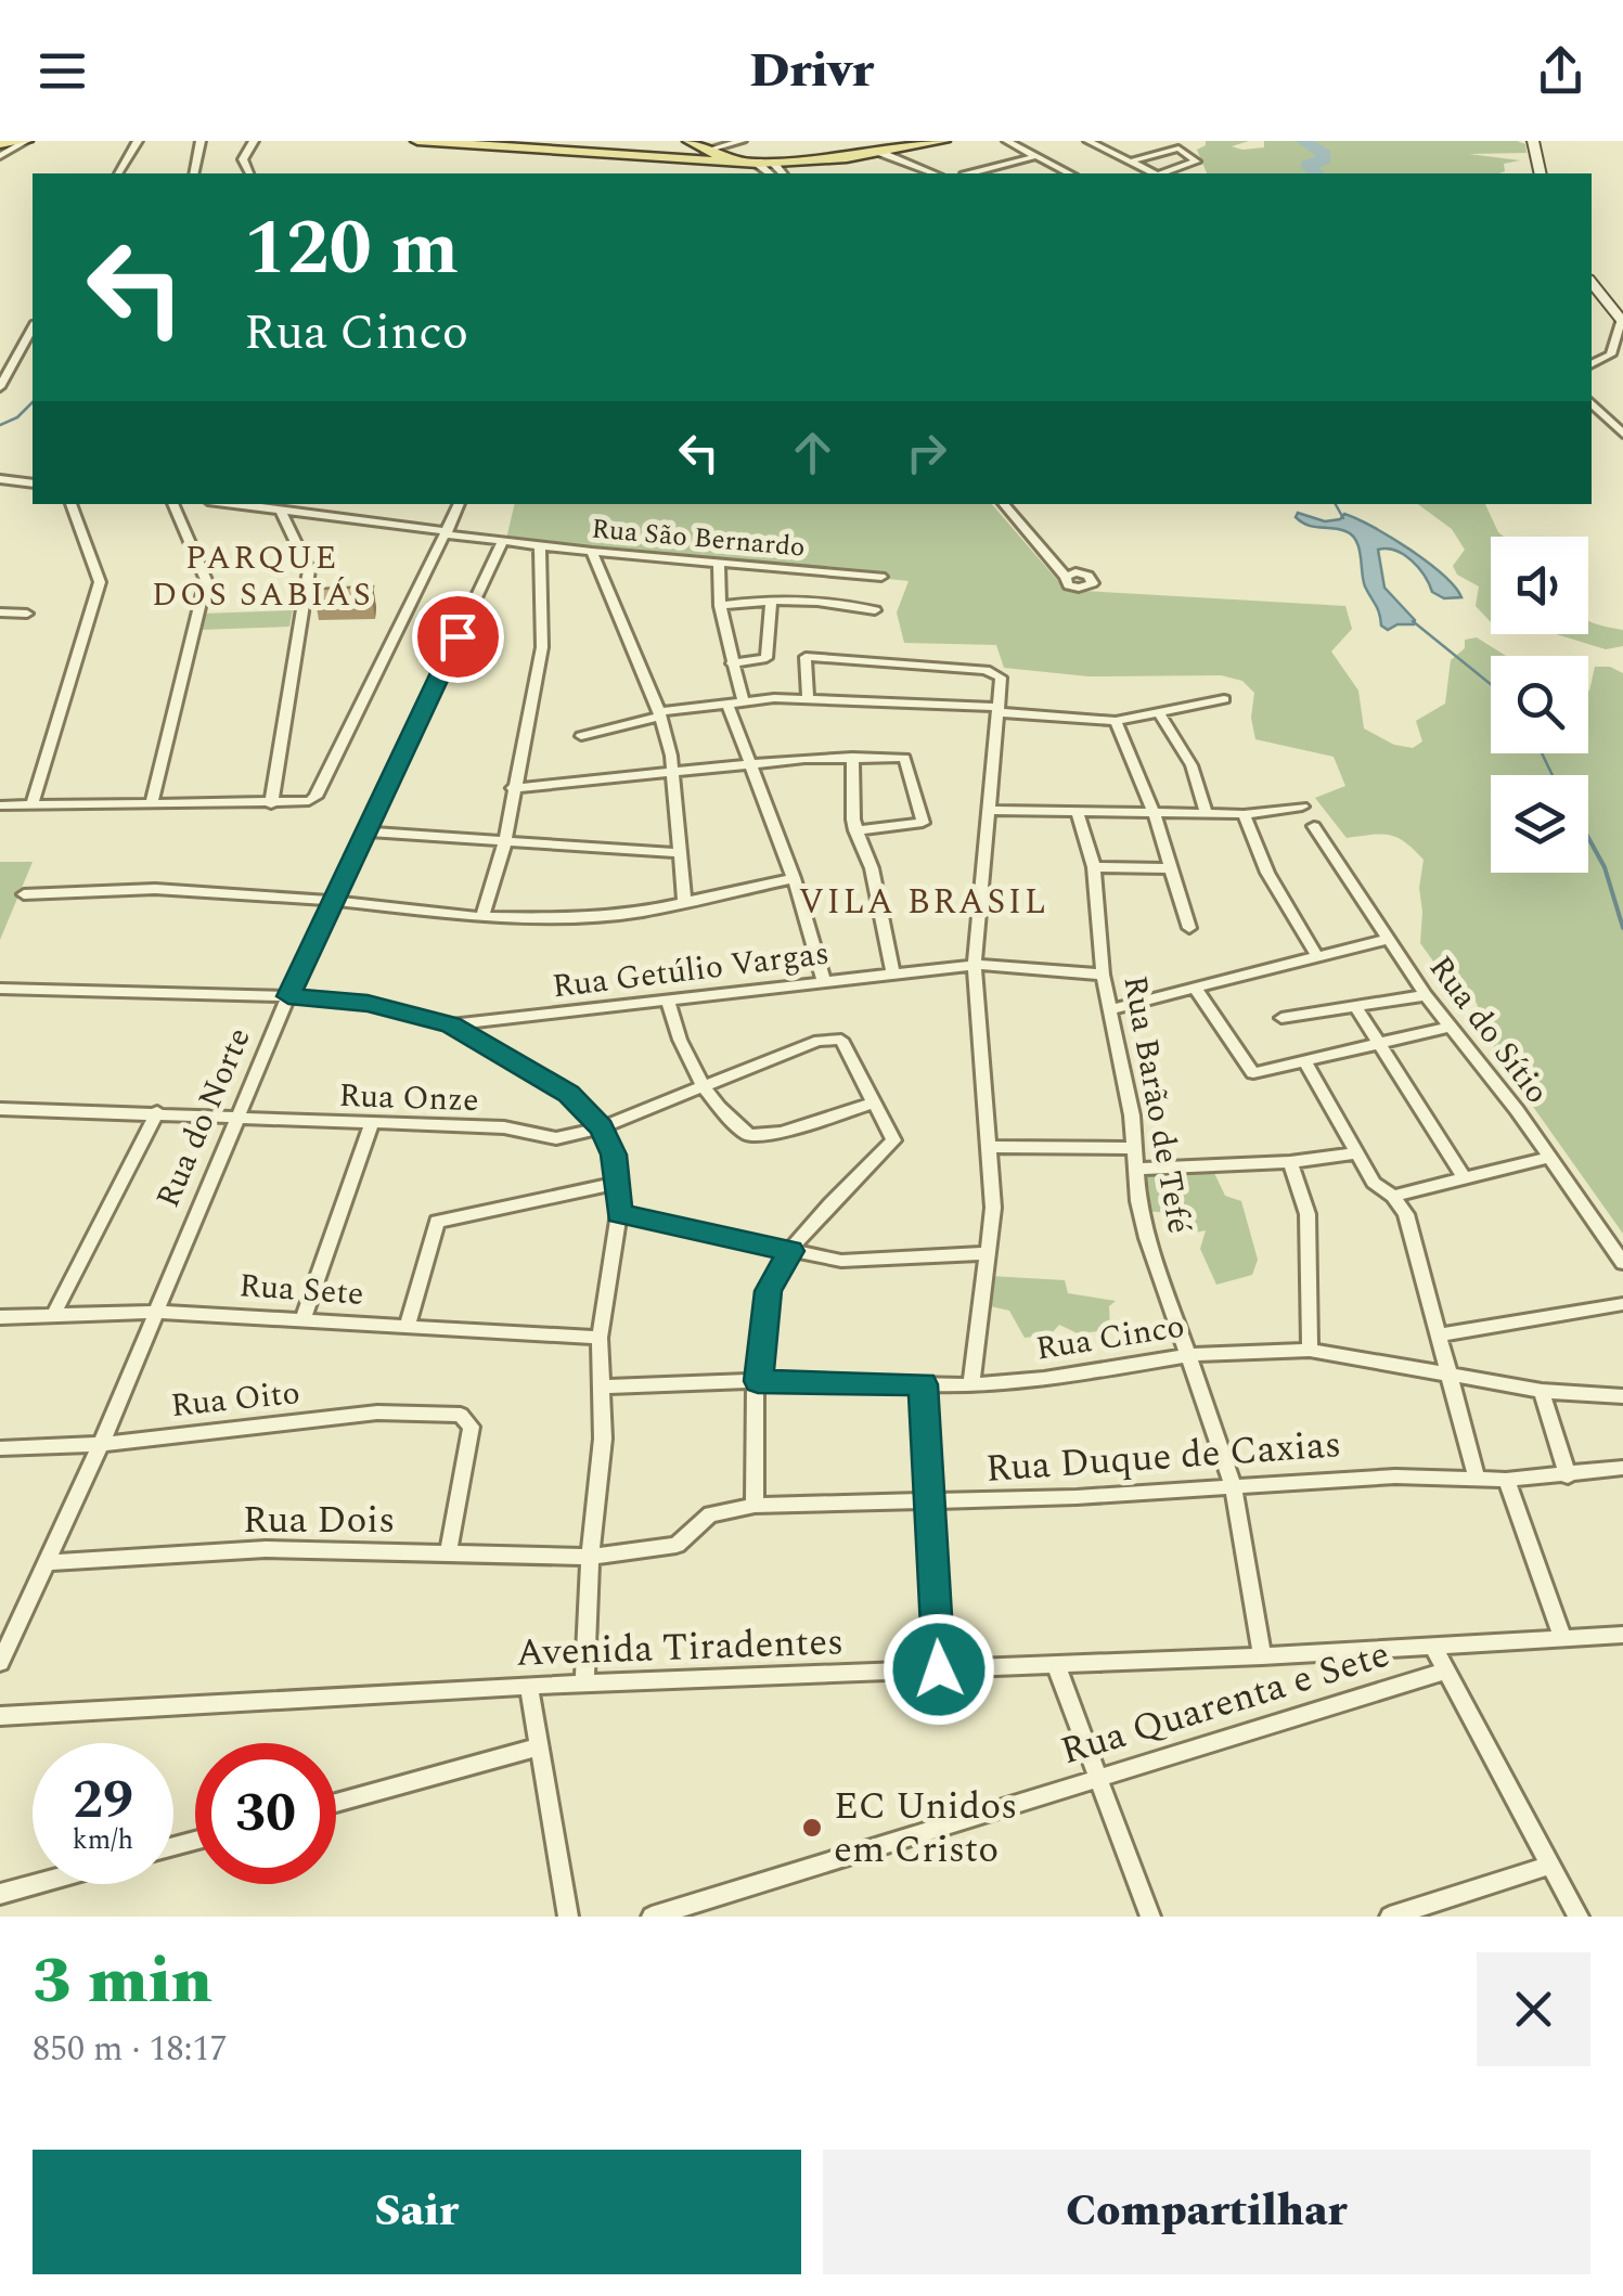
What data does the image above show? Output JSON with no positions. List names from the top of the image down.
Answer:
{
  "streets": {
    "street": [
      "Rua São Bernardo",
      "Rua Getúlio Vargas",
      "Rua do Sítio",
      "Rua Onze",
      "Rua Barão de Tefé",
      "Rua do Norte",
      "Rua Sete",
      "Rua Cinco",
      "Rua Oito",
      "Rua Duque de Caxias",
      "Rua Dois",
      "Avenida Tiradentes",
      "Rua Quarenta e Sete"
    ]
  },
  "crossings": [
    ["Rua São Bernardo", "Rua do Norte"],
    ["Rua Getúlio Vargas", "Rua Barão de Tefé"],
    ["Rua Getúlio Vargas", "Rua do Norte"],
    ["Rua Onze", "Rua do Norte"],
    ["Rua Barão de Tefé", "Rua Cinco"],
    ["Rua Barão de Tefé", "Rua Duque de Caxias"],
    ["Rua Barão de Tefé", "Avenida Tiradentes"],
    ["Rua do Norte", "Rua Sete"],
    ["Rua do Norte", "Rua Oito"],
    ["Rua do Norte", "Rua Dois"],
    ["Rua Oito", "Rua Dois"],
    ["Rua Duque de Caxias", "Rua Dois"]
  ],
  "districts": ["PARQUE DOS SABIÁS", "VILA BRASIL"],
  "places": ["EC Unidos em Cristo"],
  "page": {
    "header": "Drivr",
    "turn": ["120 m", "Rua Cinco"],
    "speed": "29 km/h",
    "limit": "30",
    "heading": ["3 min", "850 m · 18:17"],
    "buttons": ["Sair", "Compartilhar"]
  }
}
